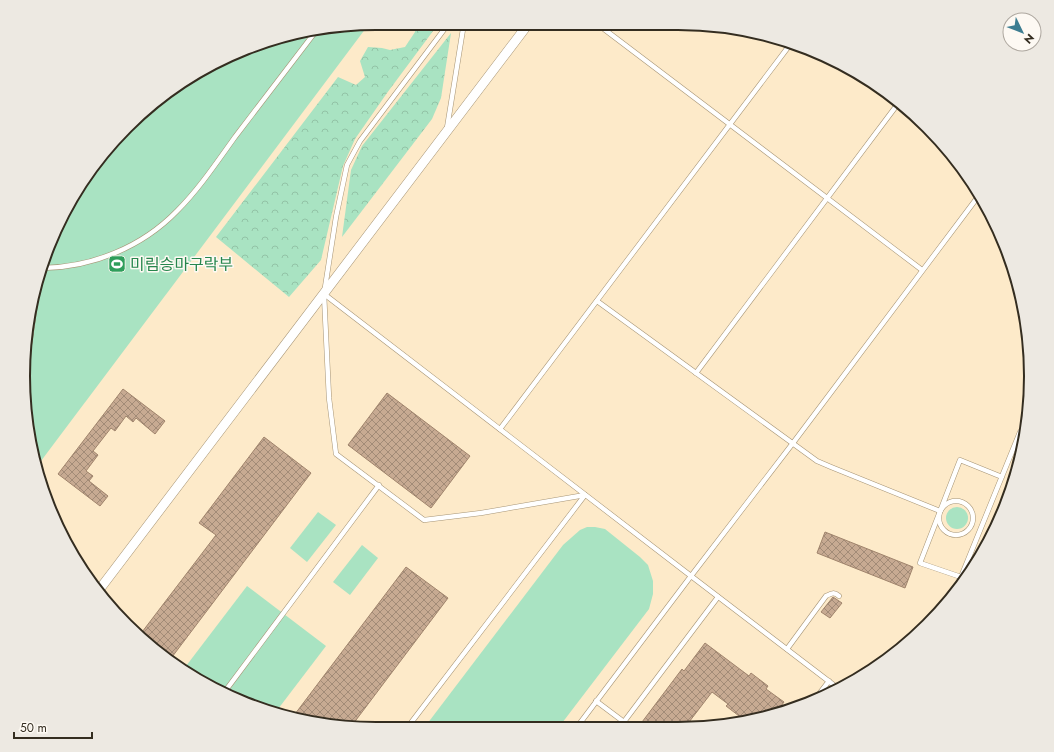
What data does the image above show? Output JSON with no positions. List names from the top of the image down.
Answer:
{
  "places": {
    "sports": ["미림승마구락부"]
  },
  "scale_bar": "50 m",
  "north": "bottom right"
}
